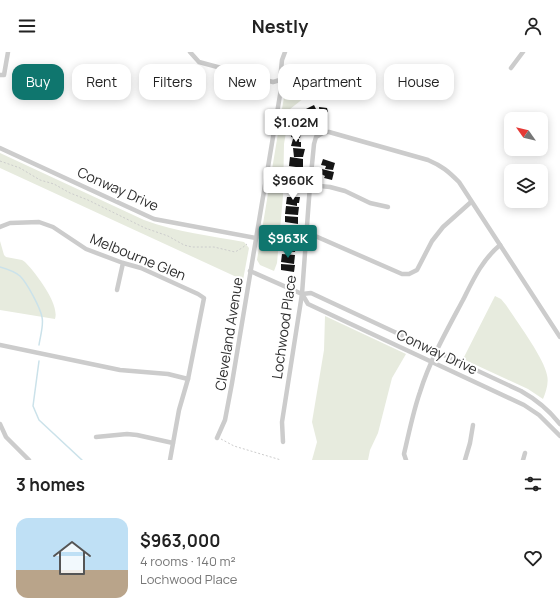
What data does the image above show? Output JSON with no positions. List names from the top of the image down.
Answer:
{
  "streets": {
    "street": [
      "Conway Drive",
      "Melbourne Glen",
      "Lochwood Place",
      "Cleveland Avenue"
    ]
  },
  "crossings": [
    ["Conway Drive", "Lochwood Place"],
    ["Conway Drive", "Cleveland Avenue"]
  ],
  "north": "top left",
  "page": {
    "header": "Nestly",
    "chip": [
      "Buy",
      "Rent",
      "Filters",
      "New",
      "Apartment",
      "House"
    ],
    "price": ["$1.02M", "$960K", "$963K"],
    "heading": "3 homes",
    "list": [
      {
        "name": "$963,000",
        "note": "4 rooms · 140 m² · Lochwood Place"
      }
    ]
  }
}
